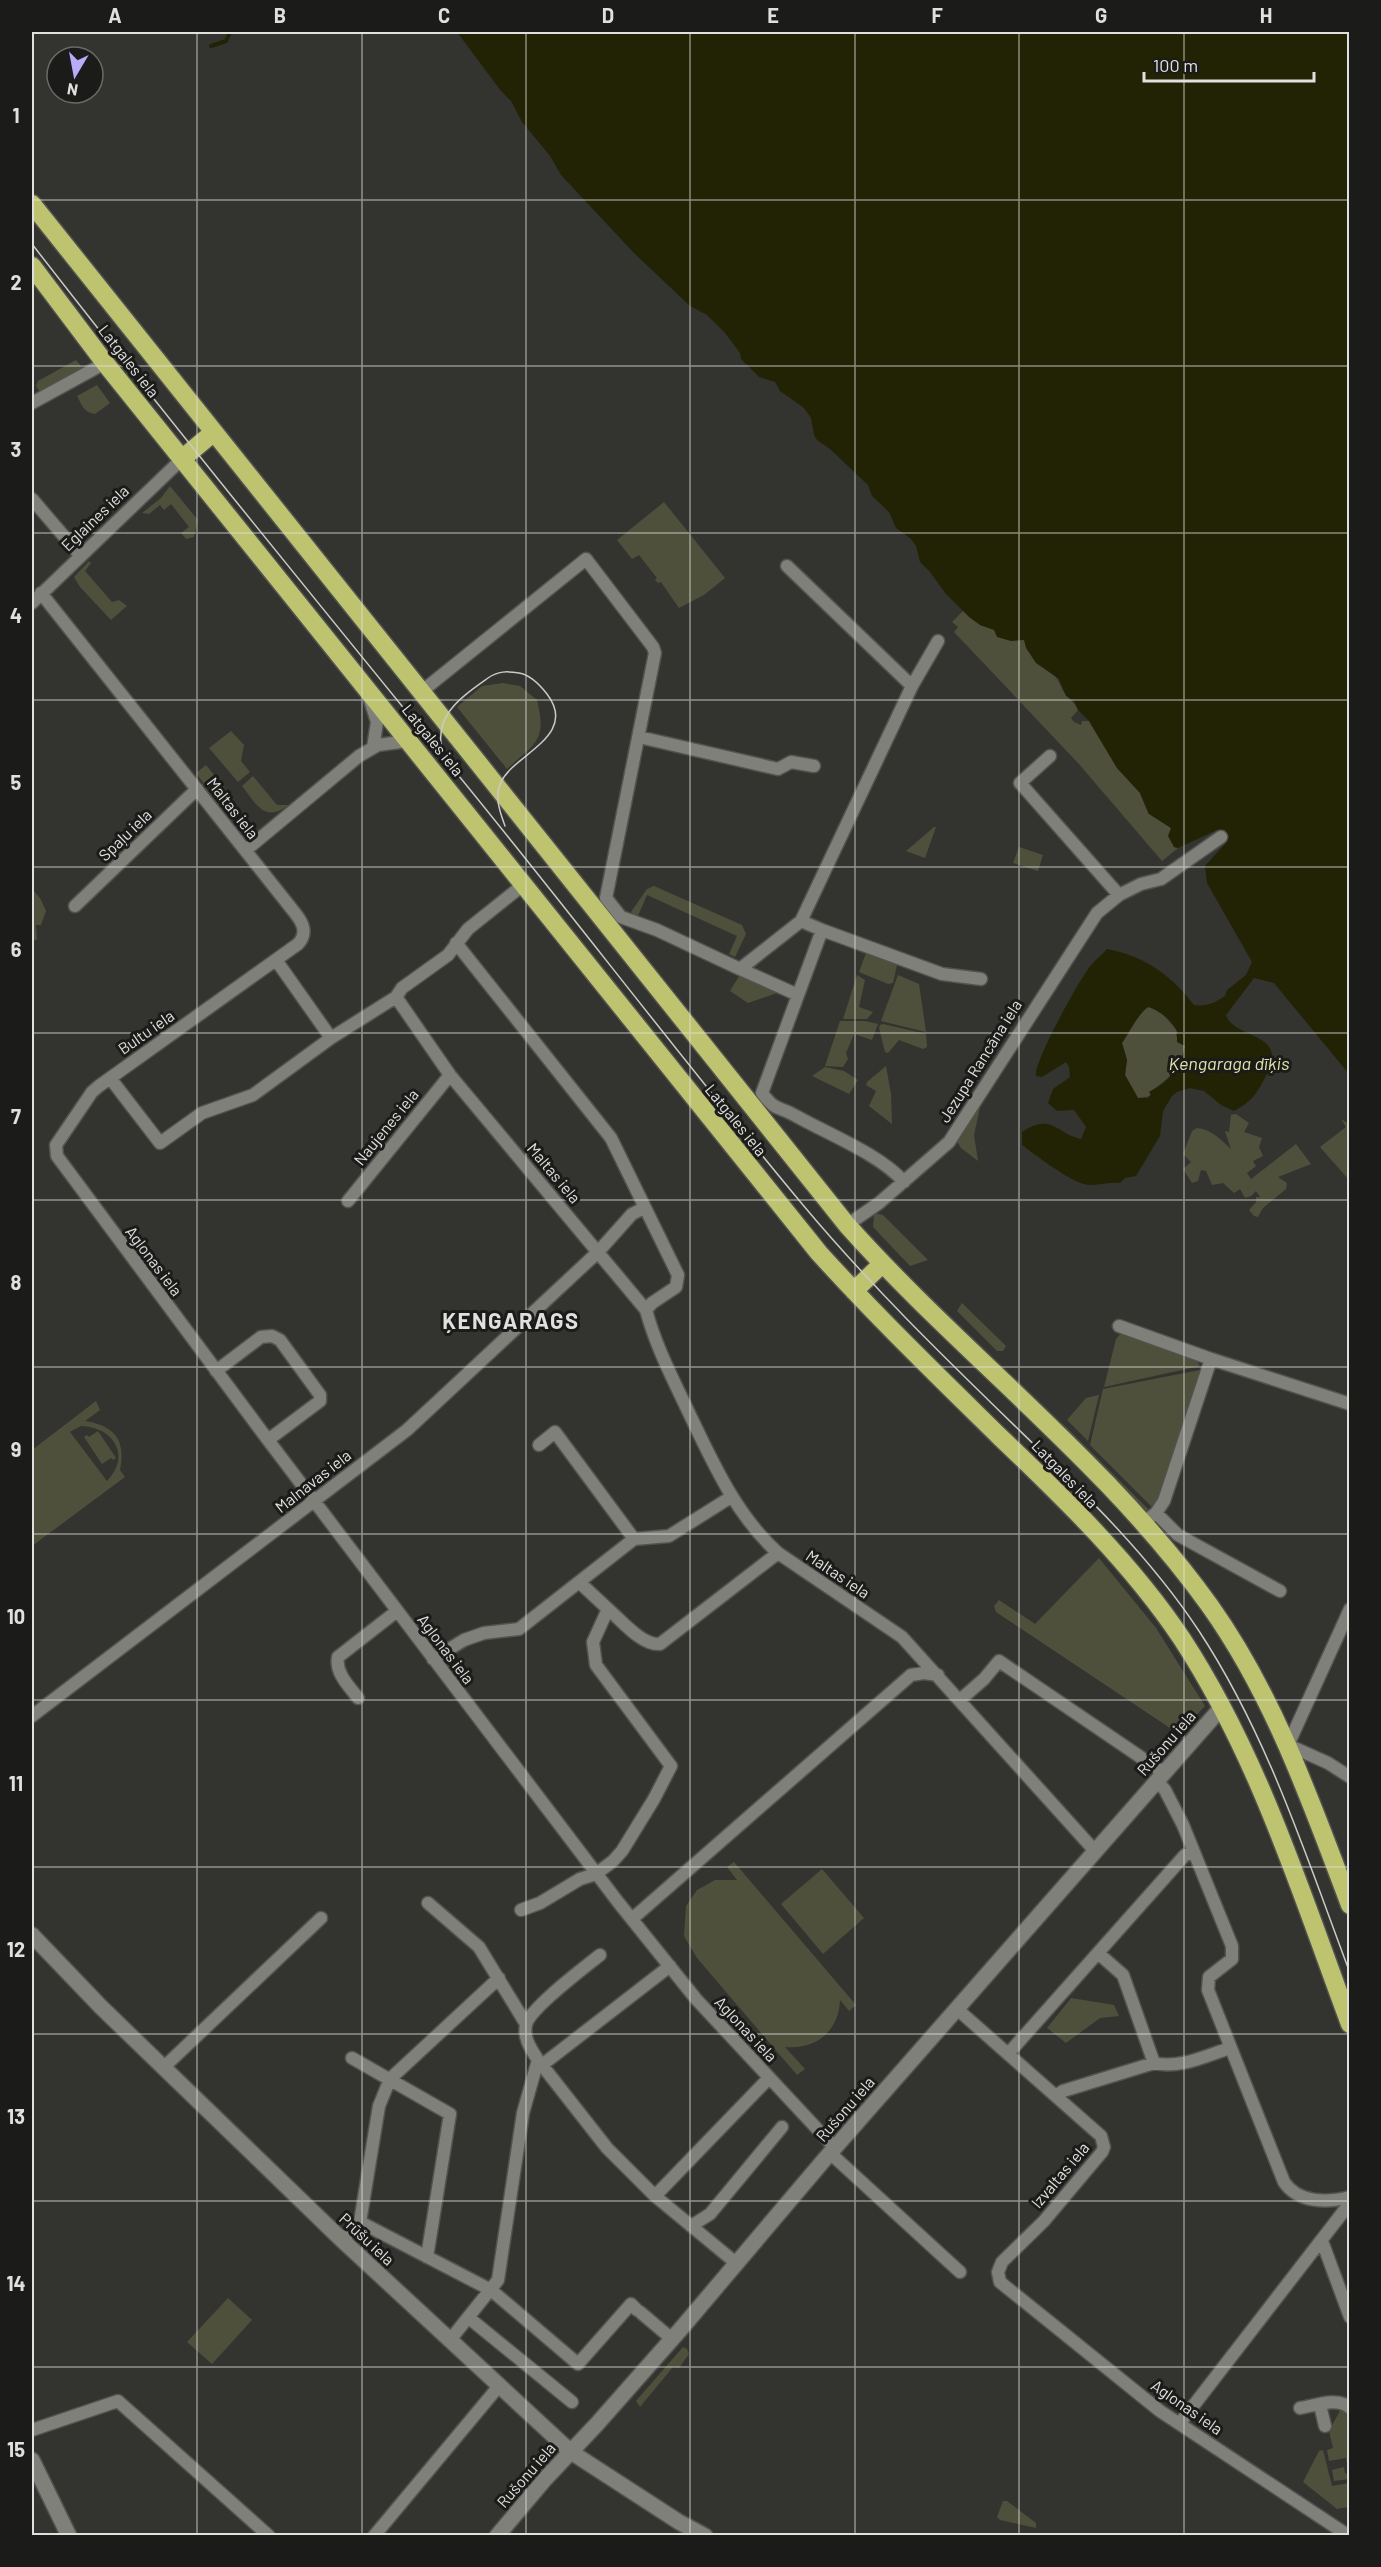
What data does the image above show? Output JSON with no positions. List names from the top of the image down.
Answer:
{
  "streets": {
    "highway": ["Latgales iela"],
    "street": [
      "Eglaines iela",
      "Maltas iela",
      "Spaļu iela",
      "Bultu iela",
      "Jezupa Rancāna iela",
      "Naujenes iela",
      "Aglonas iela",
      "Malnavas iela",
      "Rušonu iela",
      "Izvaltas iela",
      "Prūšu iela"
    ]
  },
  "crossings": [
    ["Latgales iela", "Eglaines iela"],
    ["Latgales iela", "Jezupa Rancāna iela"],
    ["Latgales iela", "Rušonu iela"],
    ["Eglaines iela", "Maltas iela"],
    ["Maltas iela", "Spaļu iela"],
    ["Maltas iela", "Bultu iela"],
    ["Maltas iela", "Naujenes iela"],
    ["Maltas iela", "Malnavas iela"],
    ["Maltas iela", "Rušonu iela"],
    ["Bultu iela", "Aglonas iela"],
    ["Aglonas iela", "Malnavas iela"],
    ["Aglonas iela", "Rušonu iela"],
    ["Aglonas iela", "Izvaltas iela"],
    ["Rušonu iela", "Izvaltas iela"],
    ["Rušonu iela", "Prūšu iela"]
  ],
  "districts": ["ĶENGARAGS"],
  "water": ["Ķengaraga dīķis"],
  "scale_bar": "100 m",
  "north": "bottom",
  "grid": {
    "columns": [
      "A",
      "B",
      "C",
      "D",
      "E",
      "F",
      "G",
      "H"
    ],
    "rows": [
      "1",
      "2",
      "3",
      "4",
      "5",
      "6",
      "7",
      "8",
      "9",
      "10",
      "11",
      "12",
      "13",
      "14",
      "15"
    ]
  }
}
